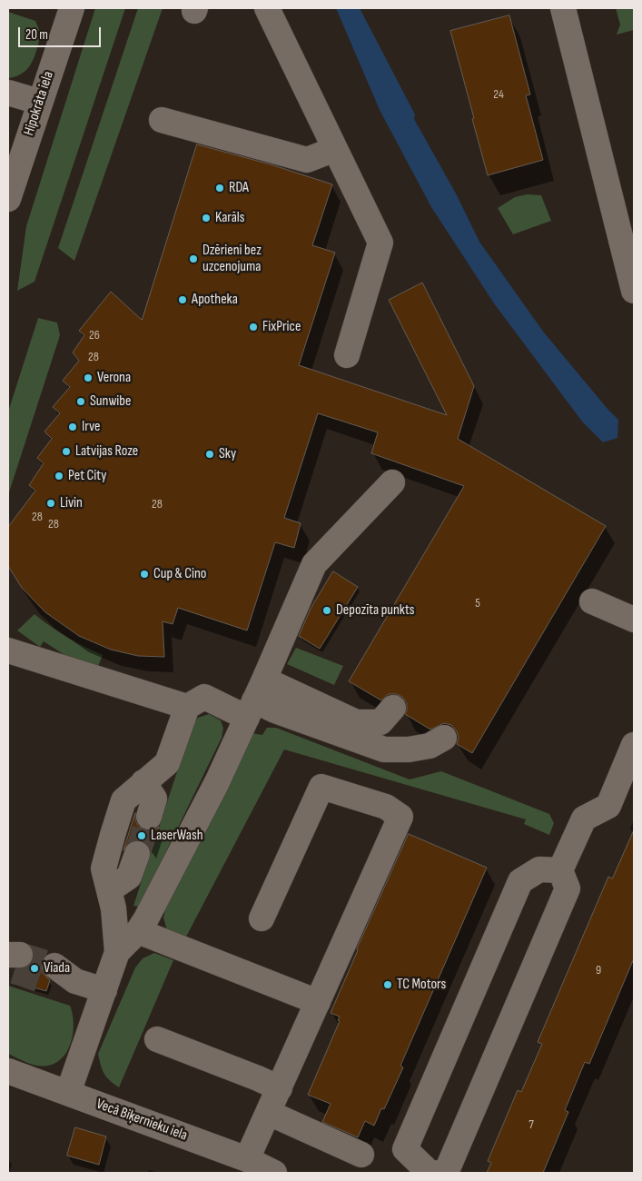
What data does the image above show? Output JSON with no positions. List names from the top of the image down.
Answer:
{
  "streets": {
    "street": ["Hipokrāta iela", "Vecā Biķernieku iela"]
  },
  "places": [
    "RDA",
    "Karāls",
    "Dzērieni bez uzcenojuma",
    "Apotheka",
    "FixPrice",
    "Verona",
    "Sunwibe",
    "Irve",
    "Latvijas Roze",
    "Sky",
    "Pet City",
    "Livin",
    "Cup & Cino",
    "Depozīta punkts",
    "LaserWash",
    "Viada",
    "TC Motors"
  ],
  "house_numbers": [
    "24",
    "26",
    "28",
    "28",
    "28",
    "28",
    "5",
    "9",
    "7"
  ],
  "scale_bar": "20 m"
}
